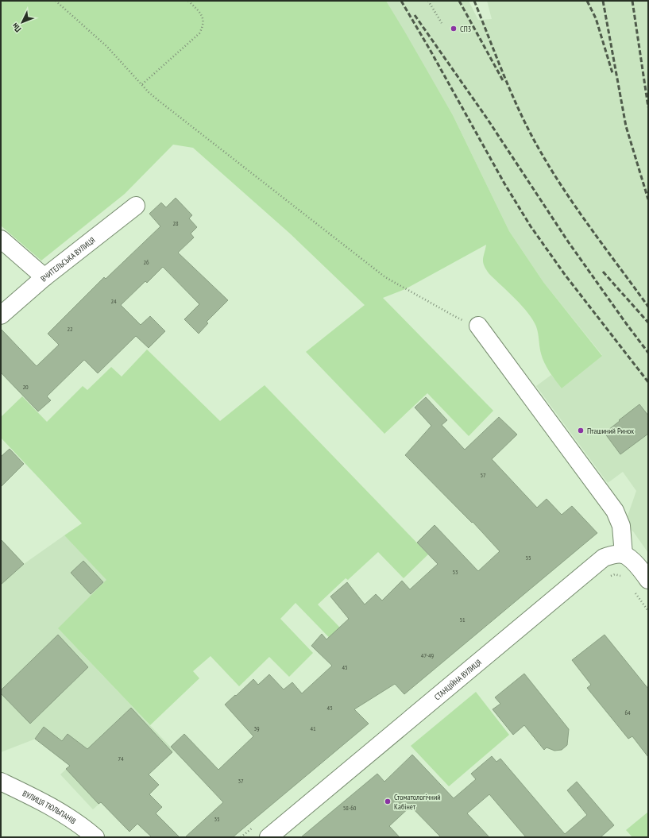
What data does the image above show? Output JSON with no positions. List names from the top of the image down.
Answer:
{
  "streets": {
    "street": ["ВЧИТЕЛЬСЬКА ВУЛИЦЯ", "СТАНЦІЙНА ВУЛИЦЯ", "ВУЛИЦЯ ТЮЛЬПАНІВ"]
  },
  "places": ["СП3", "Пташиний Ринок", "Стоматологічний Кабінет"],
  "house_numbers": [
    "28",
    "26",
    "24",
    "22",
    "20",
    "57",
    "55",
    "53",
    "51",
    "47-49",
    "45",
    "43",
    "64",
    "39",
    "41",
    "74",
    "37",
    "58-60",
    "35"
  ],
  "north": "bottom left"
}
